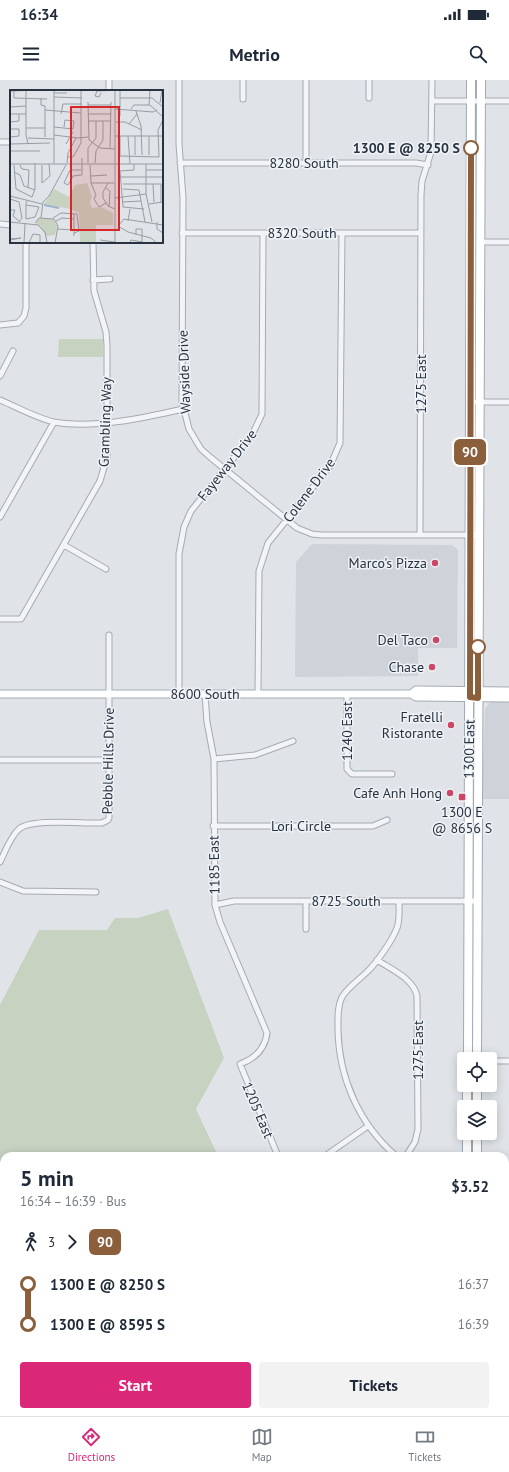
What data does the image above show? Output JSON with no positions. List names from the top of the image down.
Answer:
{
  "streets": {
    "main road": ["8600 South", "1300 East"],
    "street": [
      "8280 South",
      "8320 South",
      "Wayside Drive",
      "1275 East",
      "Grambling Way",
      "Fayeway Drive",
      "Colene Drive",
      "1240 East",
      "Pebble Hills Drive",
      "Lori Circle",
      "1185 East",
      "8725 South",
      "1205 East"
    ]
  },
  "crossings": [
    ["8280 South", "Wayside Drive"],
    ["8280 South", "1275 East"],
    ["8320 South", "Wayside Drive"],
    ["8320 South", "1275 East"],
    ["8320 South", "Fayeway Drive"],
    ["8320 South", "Colene Drive"],
    ["Wayside Drive", "1275 East"],
    ["Wayside Drive", "Fayeway Drive"],
    ["Wayside Drive", "Colene Drive"],
    ["Wayside Drive", "1300 East"],
    ["Fayeway Drive", "8600 South"],
    ["Colene Drive", "8600 South"],
    ["8600 South", "1240 East"],
    ["8600 South", "1300 East"],
    ["8600 South", "Pebble Hills Drive"],
    ["8600 South", "1185 East"],
    ["1300 East", "8725 South"],
    ["Lori Circle", "1185 East"],
    ["1185 East", "8725 South"],
    ["1185 East", "1205 East"]
  ],
  "places": {
    "other": [
      "1300 E @ 8250 S",
      "Marco's Pizza",
      "Del Taco",
      "Chase",
      "Fratelli Ristorante",
      "Cafe Anh Hong"
    ],
    "transit": ["1300 E @ 8656 S"]
  },
  "lines": ["bus line 90"],
  "page": {
    "status": "16:34",
    "header": "Metrio",
    "on_map": "90",
    "heading": ["5 min", "16:34 – 16:39 · Bus", "$3.52"],
    "legs": ["3", "90"],
    "list": [
      {
        "name": "1300 E @ 8250 S",
        "value": "16:37"
      },
      {
        "name": "1300 E @ 8595 S",
        "value": "16:39"
      }
    ],
    "buttons": ["Start", "Tickets"],
    "tabs": ["Directions", "Map", "Tickets"]
  }
}
